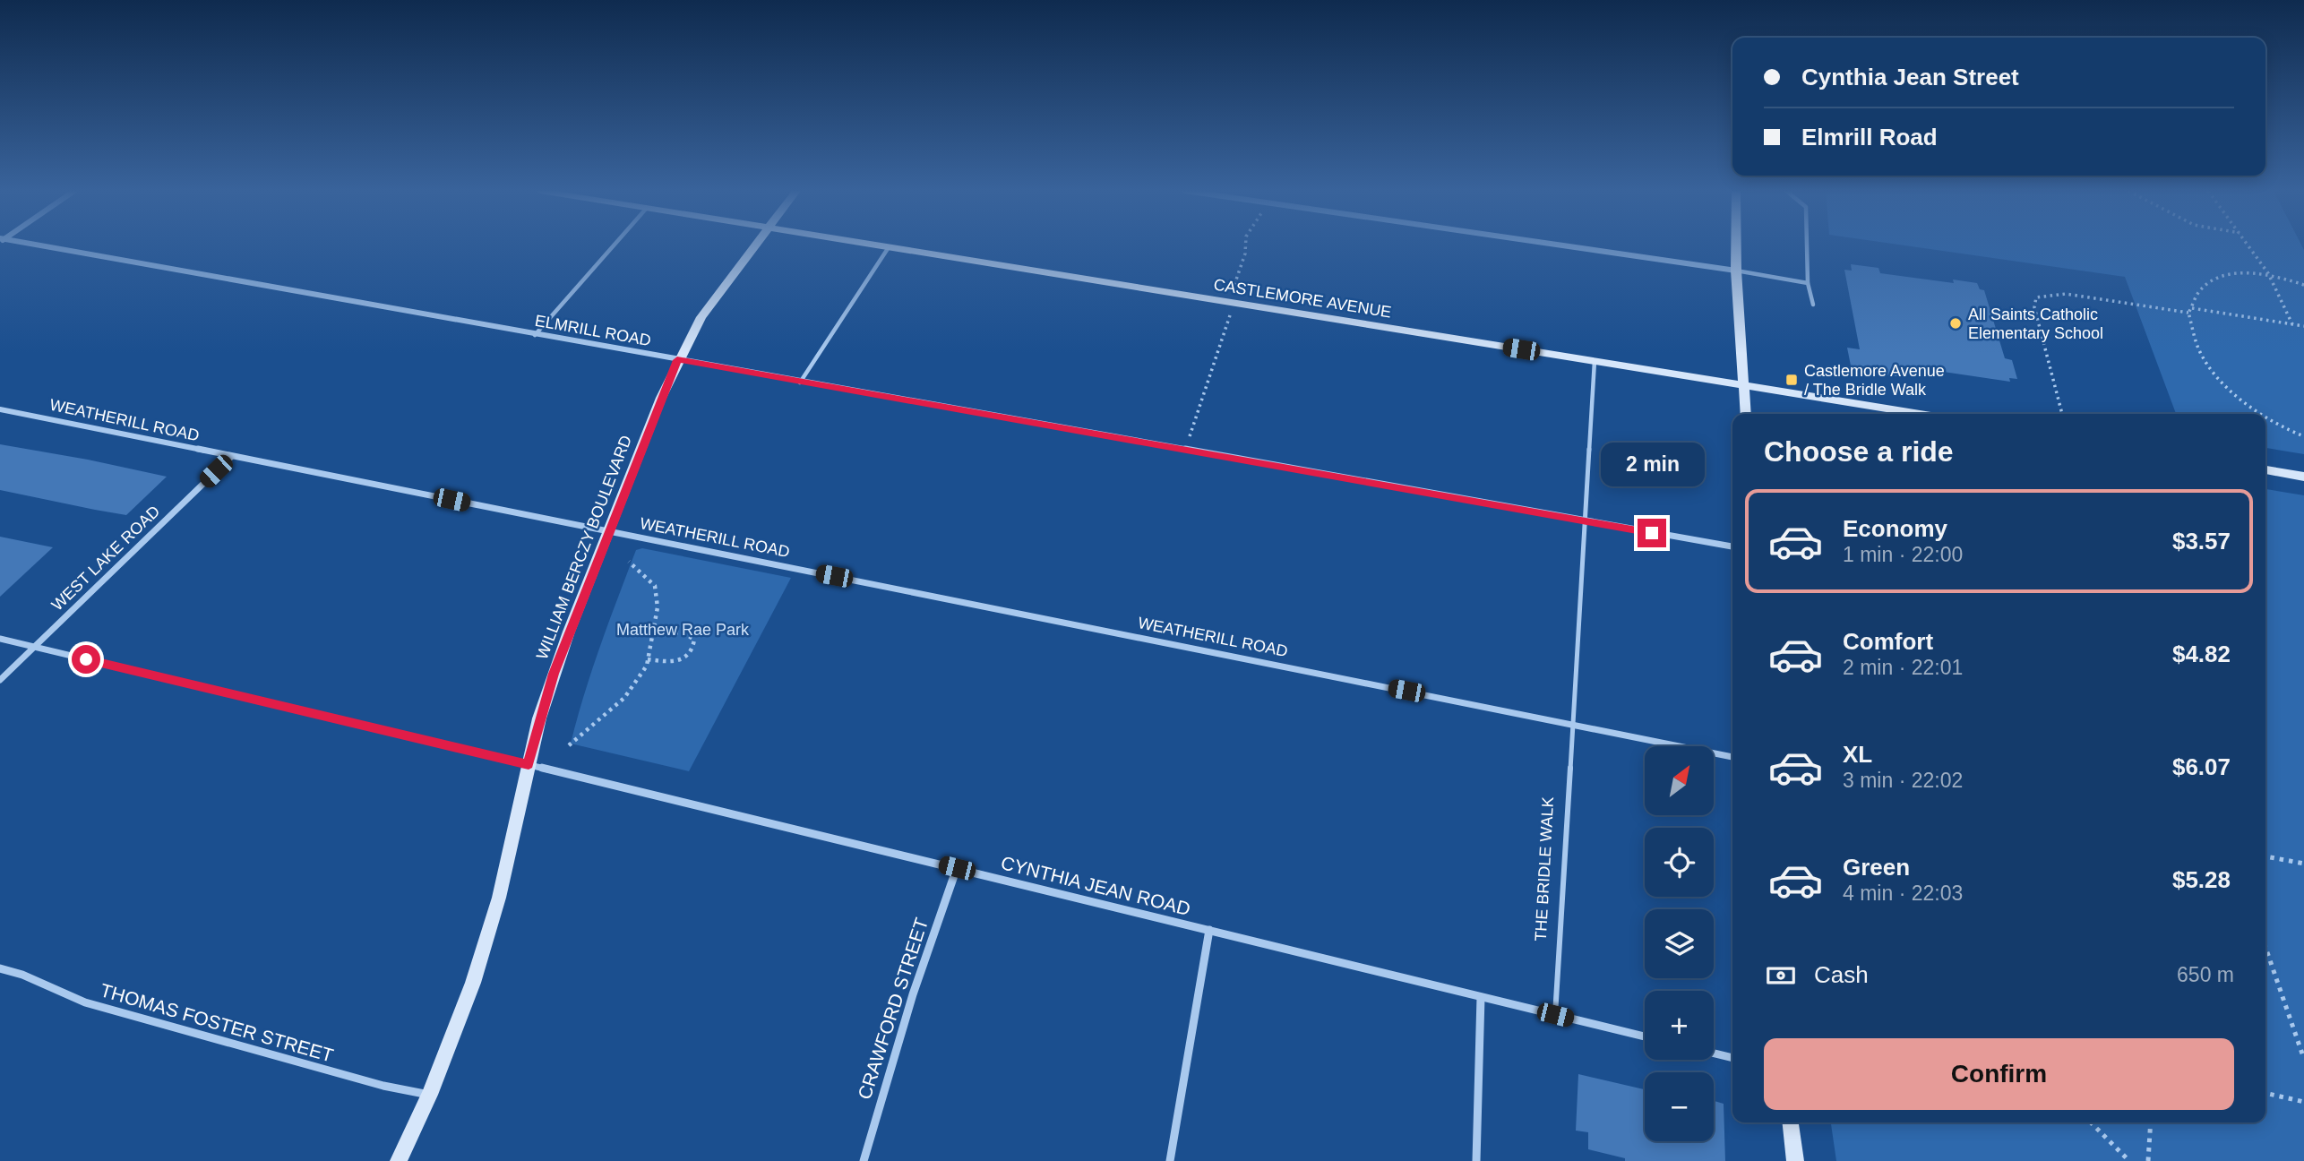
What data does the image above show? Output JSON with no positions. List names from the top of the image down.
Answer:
{
  "streets": {
    "street": [
      "CASTLEMORE AVENUE",
      "ELMRILL ROAD",
      "WEATHERILL ROAD",
      "WILLIAM BERCZY BOULEVARD",
      "WEST LAKE ROAD",
      "CYNTHIA JEAN ROAD",
      "CRAWFORD STREET",
      "THOMAS FOSTER STREET"
    ],
    "lane": ["THE BRIDLE WALK"]
  },
  "crossings": [
    ["CASTLEMORE AVENUE", "THE BRIDLE WALK"],
    ["ELMRILL ROAD", "WILLIAM BERCZY BOULEVARD"],
    ["ELMRILL ROAD", "THE BRIDLE WALK"],
    ["WEATHERILL ROAD", "WILLIAM BERCZY BOULEVARD"],
    ["WEATHERILL ROAD", "WEST LAKE ROAD"],
    ["WEATHERILL ROAD", "THE BRIDLE WALK"],
    ["WILLIAM BERCZY BOULEVARD", "CYNTHIA JEAN ROAD"],
    ["WILLIAM BERCZY BOULEVARD", "THOMAS FOSTER STREET"],
    ["WEST LAKE ROAD", "CYNTHIA JEAN ROAD"],
    ["THE BRIDLE WALK", "CYNTHIA JEAN ROAD"],
    ["CYNTHIA JEAN ROAD", "CRAWFORD STREET"]
  ],
  "parks": ["Matthew Rae Park"],
  "places": {
    "other": ["All Saints Catholic Elementary School"],
    "transit": ["Castlemore Avenue / The Bridle Walk"]
  },
  "north": "top right",
  "page": {
    "banner": ["Cynthia Jean Street", "Elmrill Road"],
    "heading": "Choose a ride",
    "bubble": "2 min",
    "list": [
      {
        "name": "Economy",
        "note": "1 min · 22:00",
        "value": "$3.57"
      },
      {
        "name": "Comfort",
        "note": "2 min · 22:01",
        "value": "$4.82"
      },
      {
        "name": "XL",
        "note": "3 min · 22:02",
        "value": "$6.07"
      },
      {
        "name": "Green",
        "note": "4 min · 22:03",
        "value": "$5.28"
      }
    ],
    "map_buttons": ["+", "−"],
    "pay": ["Cash", "650 m"],
    "buttons": "Confirm"
  }
}
